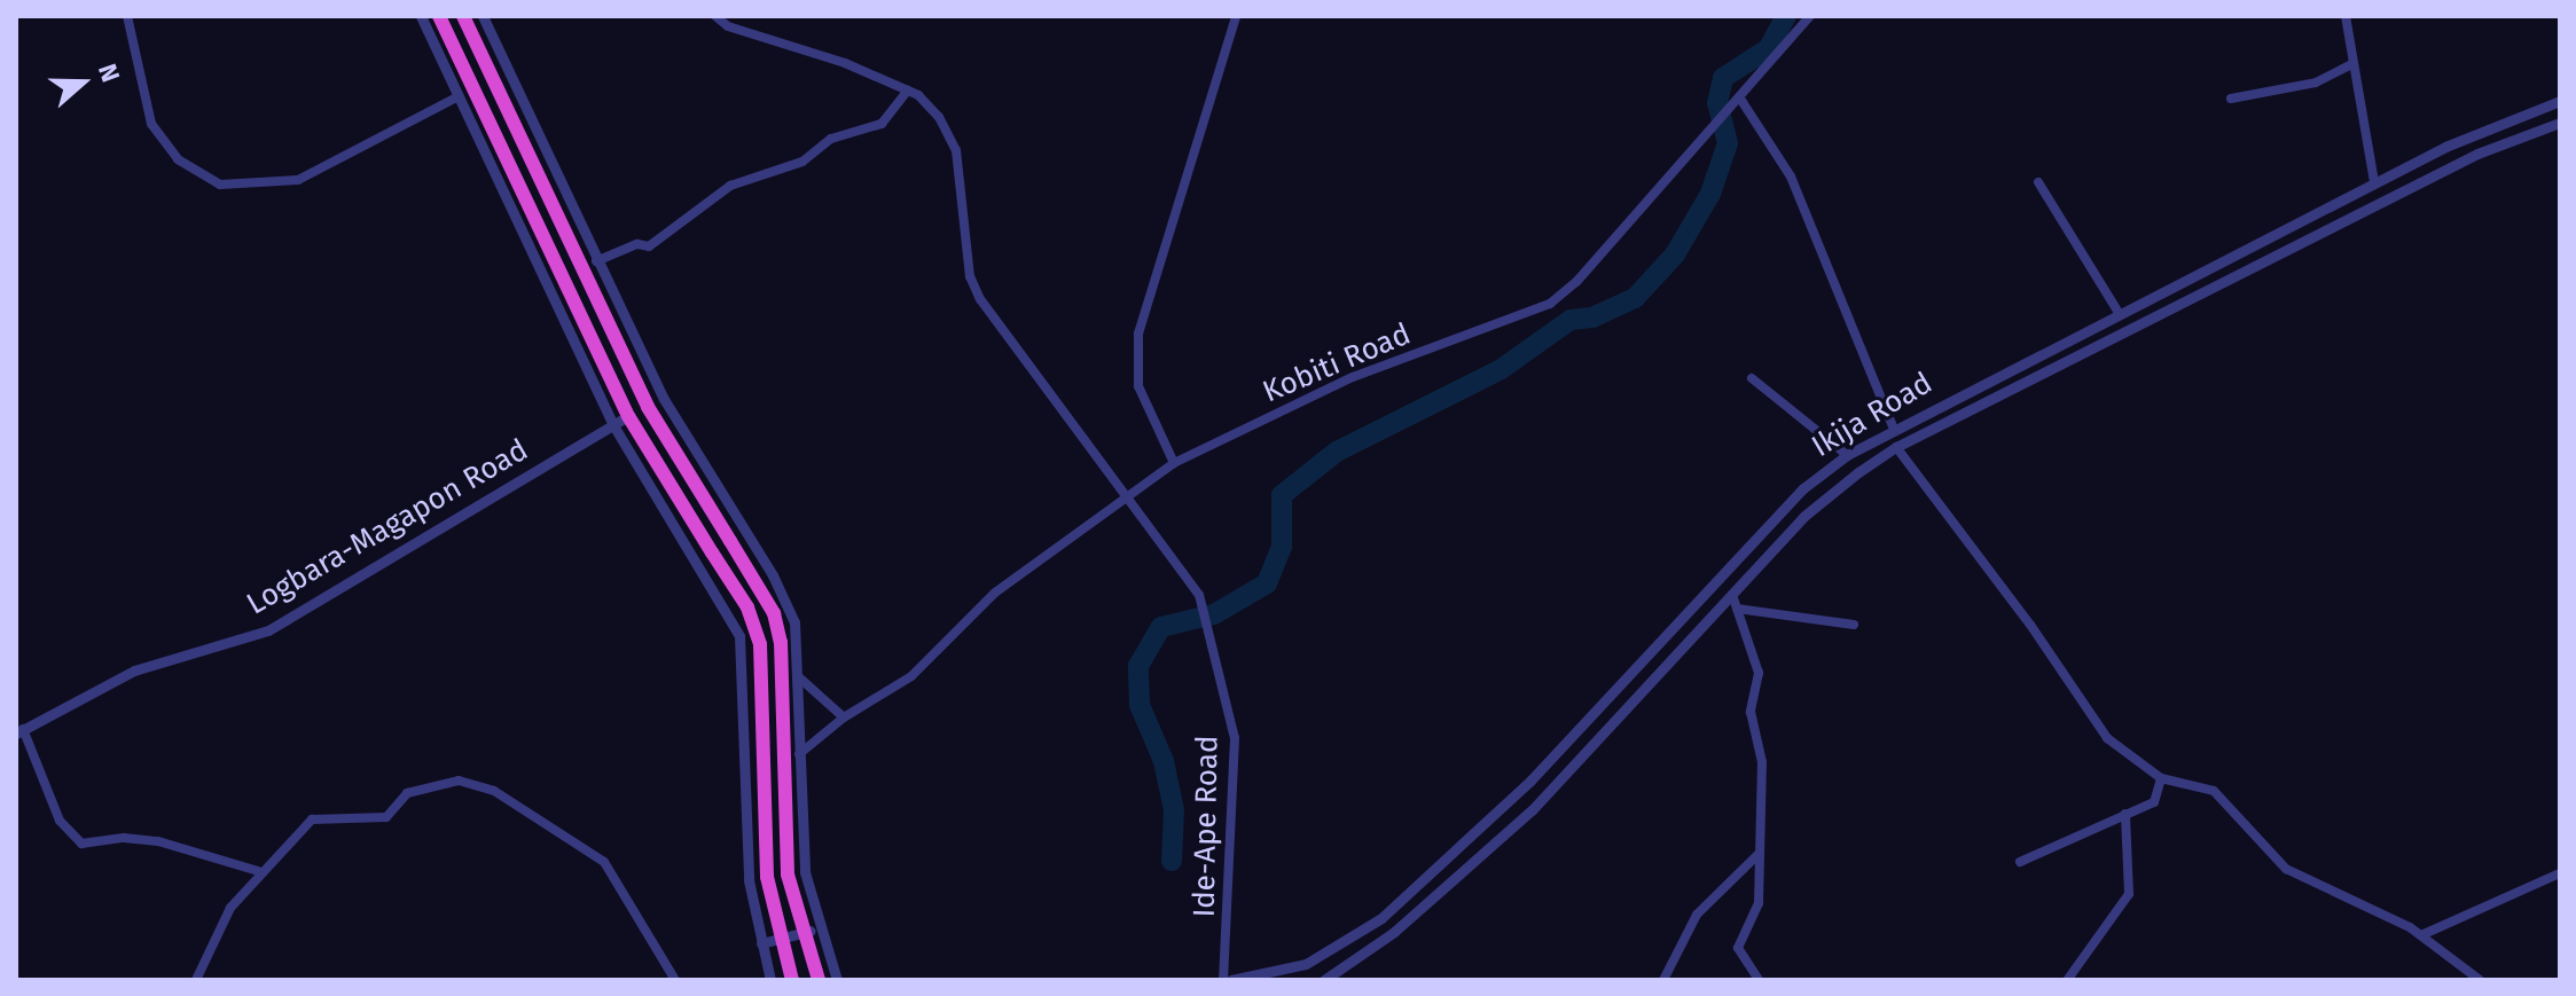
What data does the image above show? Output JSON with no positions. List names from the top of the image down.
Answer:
{
  "streets": {
    "street": [
      "Kobiti Road",
      "Ikija Road",
      "Logbara-Magapon Road",
      "Ide-Ape Road"
    ]
  },
  "crossings": [
    ["Kobiti Road", "Ide-Ape Road"]
  ],
  "north": "right"
}
